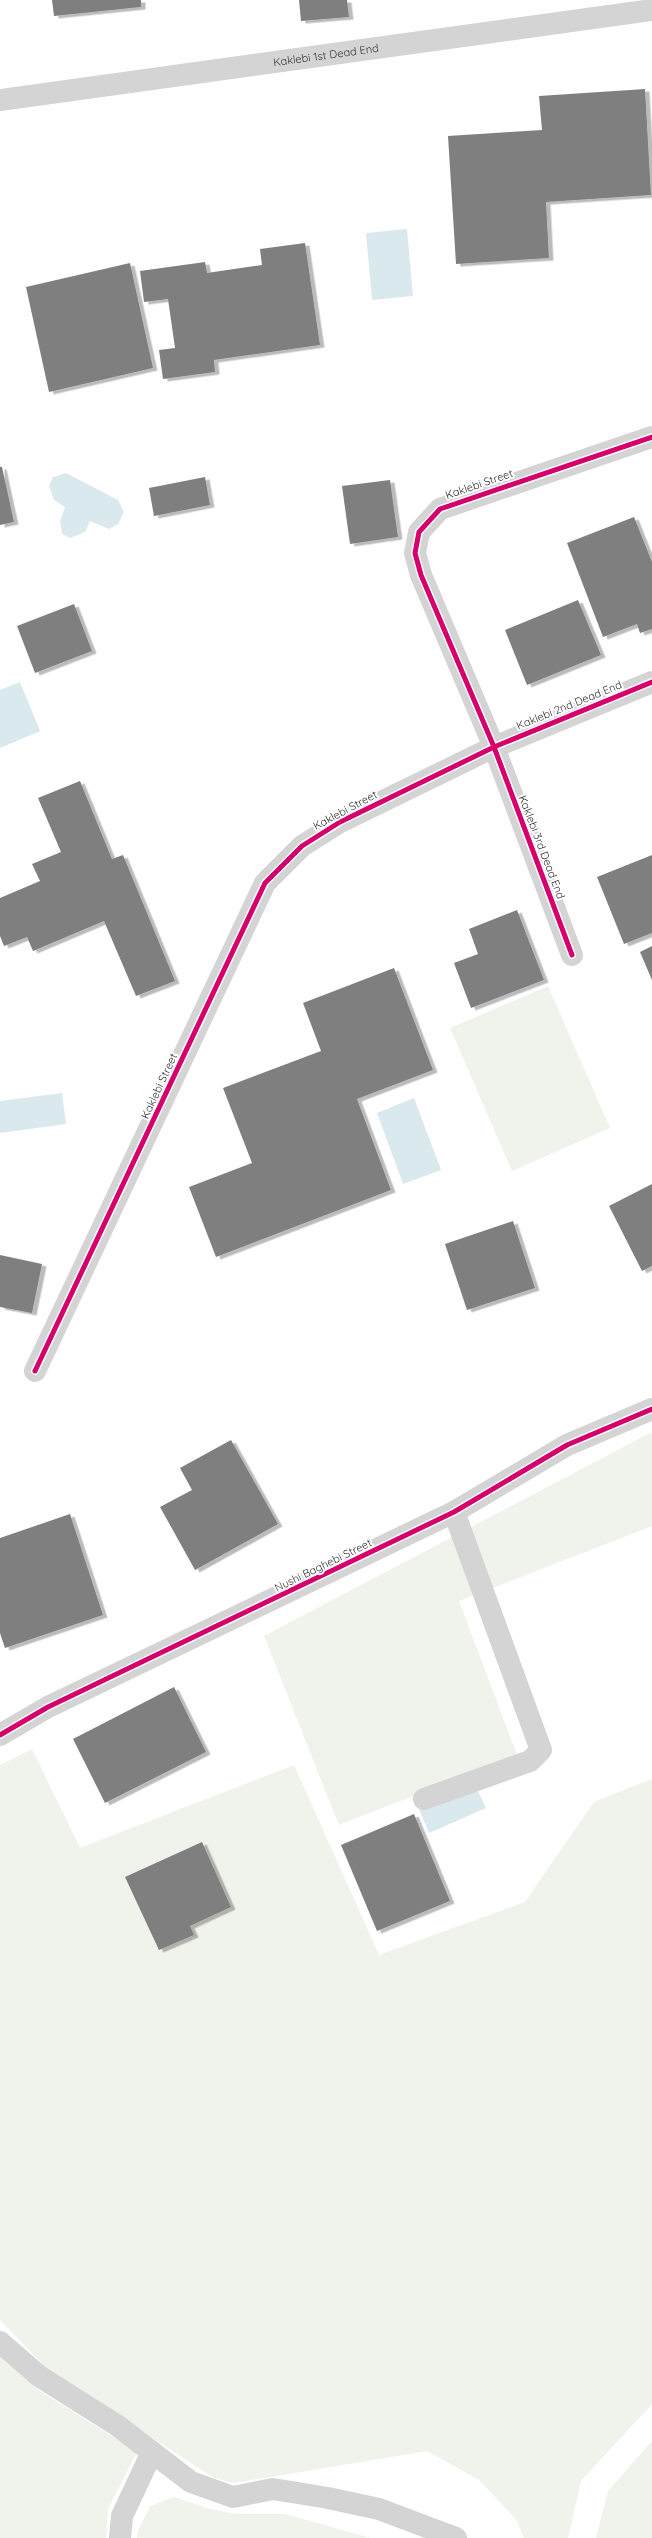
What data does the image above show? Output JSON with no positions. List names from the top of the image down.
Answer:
{
  "streets": {
    "street": [
      "Kaklebi 1st Dead End",
      "Kaklebi Street",
      "Kaklebi 2nd Dead End",
      "Kaklebi 3rd Dead End",
      "Nushi Baghebi Street"
    ]
  },
  "crossings": [
    ["Kaklebi Street", "Kaklebi 2nd Dead End"],
    ["Kaklebi Street", "Kaklebi 3rd Dead End"],
    ["Kaklebi 2nd Dead End", "Kaklebi 3rd Dead End"]
  ]
}
